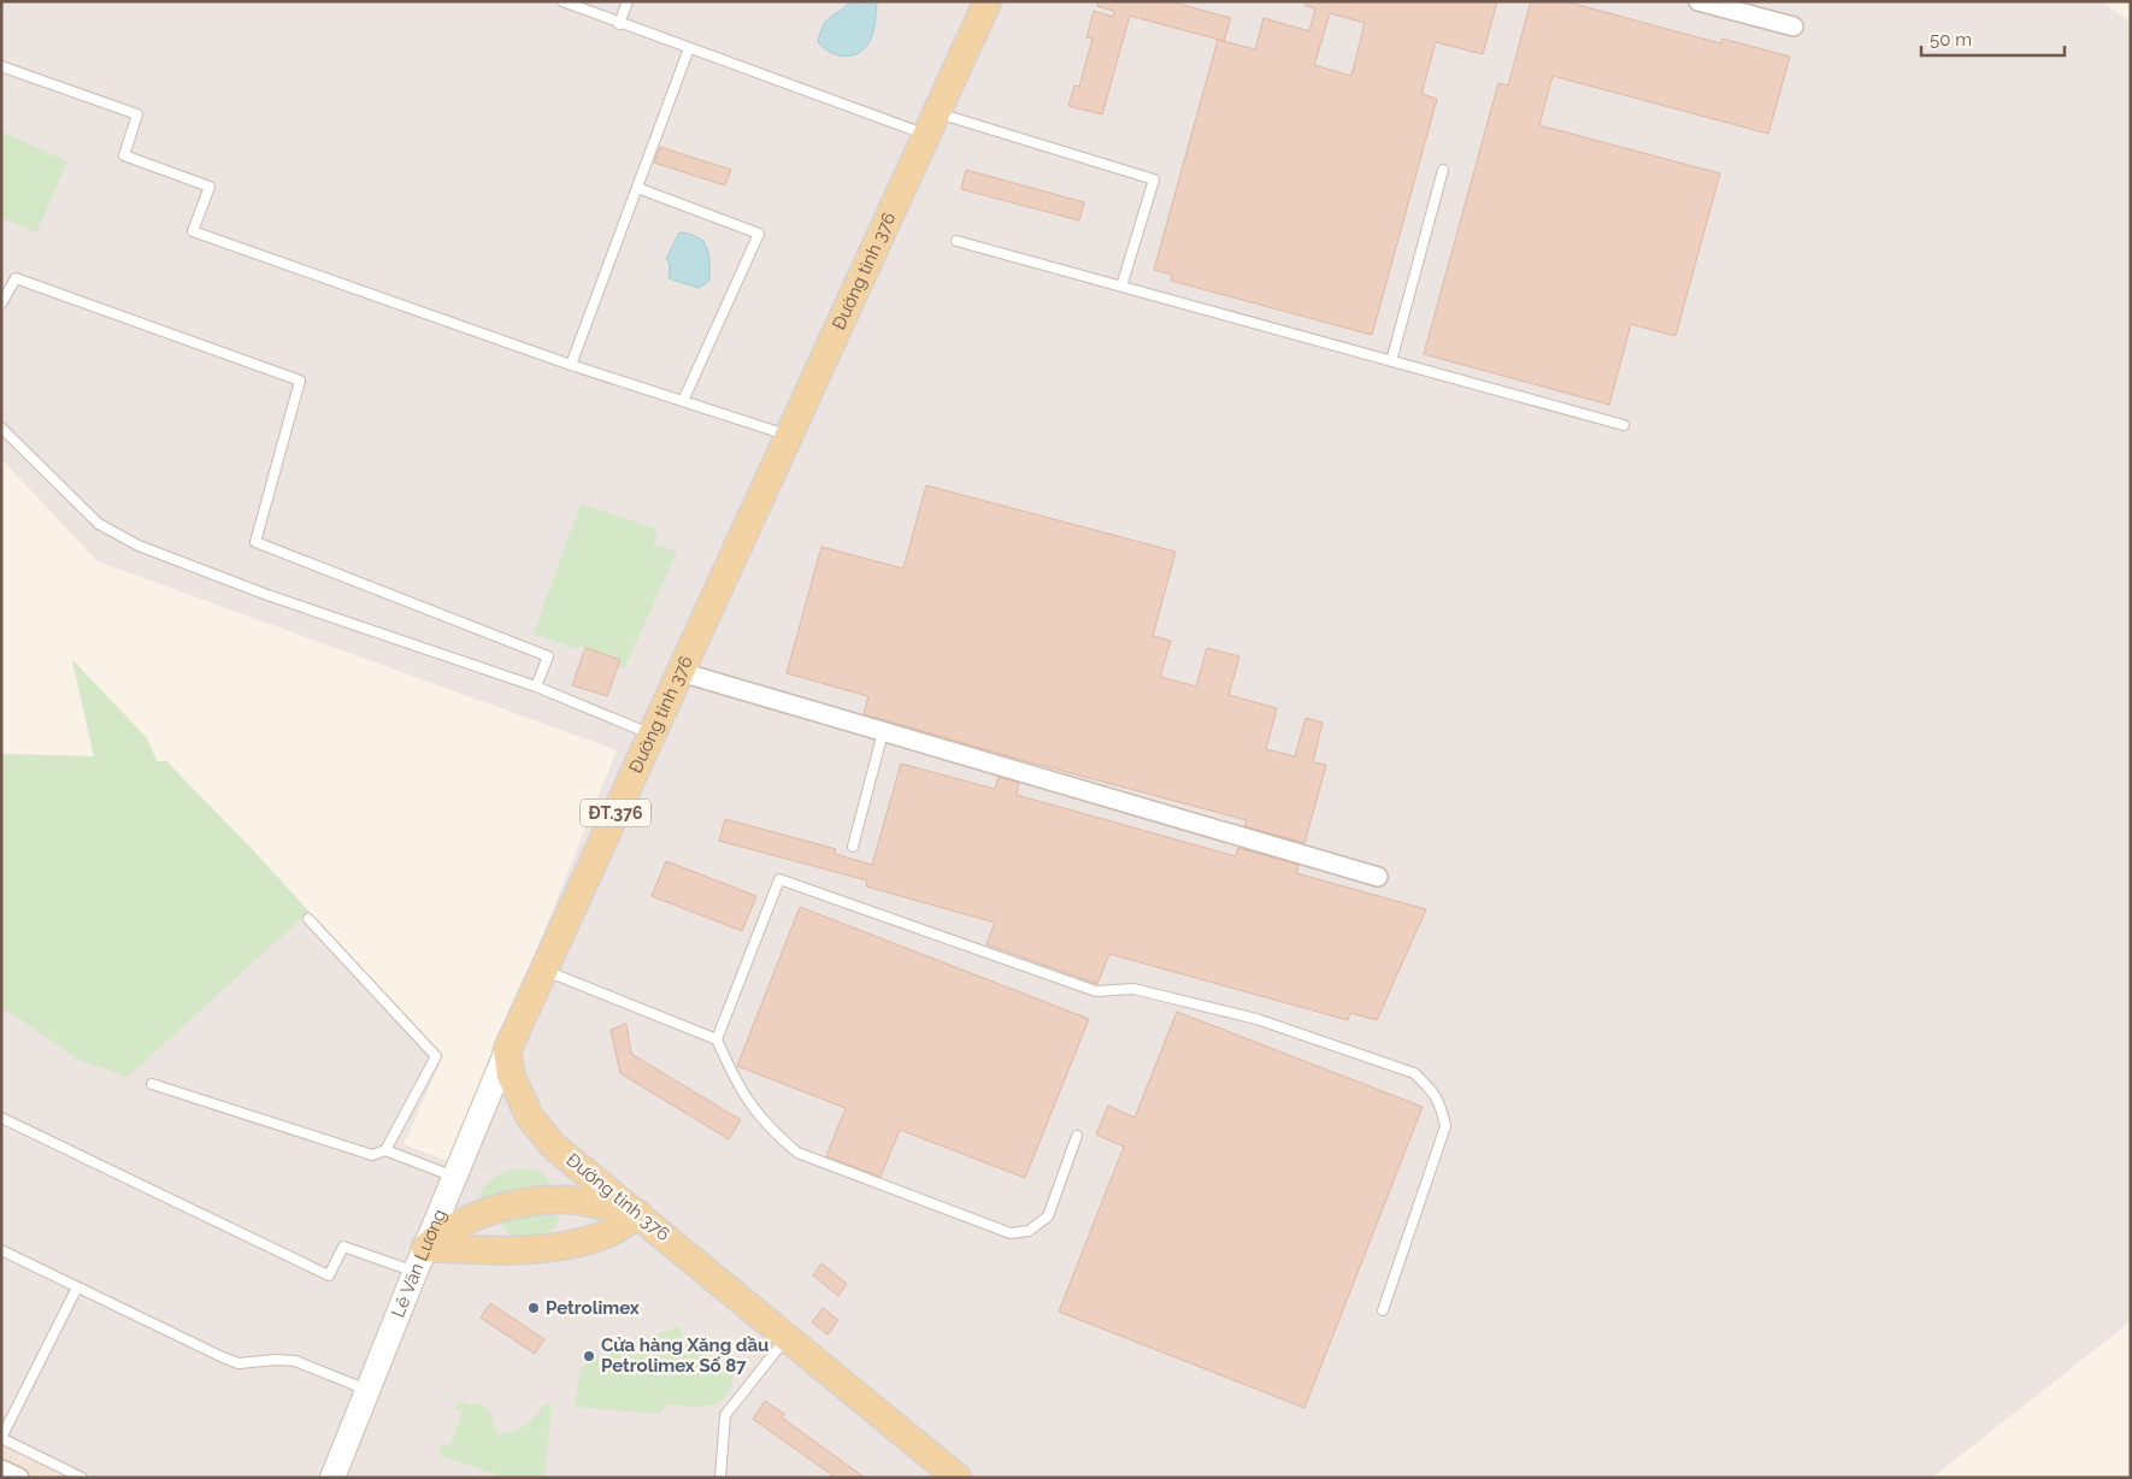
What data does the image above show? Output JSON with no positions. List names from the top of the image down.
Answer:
{
  "streets": {
    "main road": ["Đường tỉnh 376", "ĐT.376", "Lê Văn Lương"]
  },
  "crossings": [
    ["Đường tỉnh 376", "Lê Văn Lương"]
  ],
  "places": ["Petrolimex", "Cửa hàng Xăng dầu Petrolimex Số 87"],
  "scale_bar": "50 m"
}
